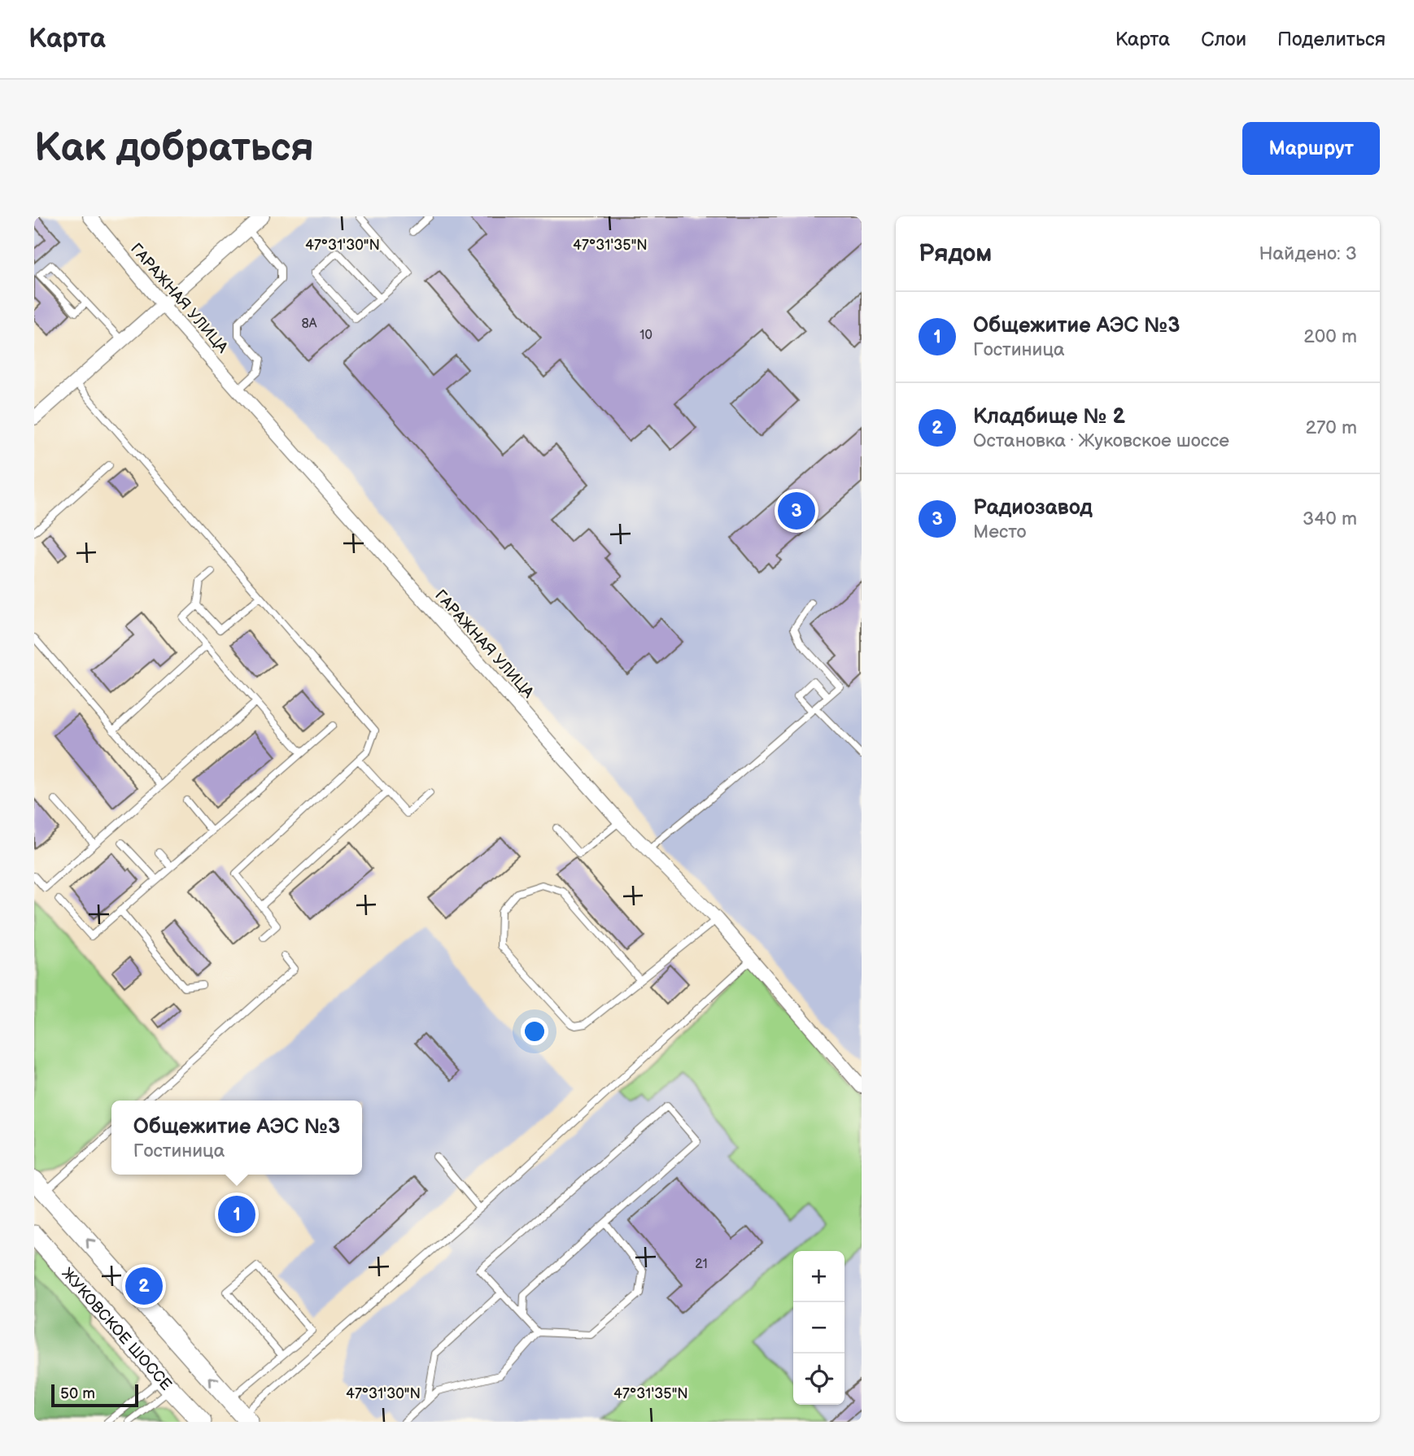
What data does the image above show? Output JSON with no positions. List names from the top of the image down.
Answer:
{
  "streets": {
    "main road": ["ЖУКОВСКОЕ ШОССЕ"],
    "street": ["ГАРАЖНАЯ УЛИЦА"]
  },
  "house_numbers": ["8А", "10", "21"],
  "scale_bar": "50 m",
  "page": {
    "header": "Карта",
    "nav": ["Карта", "Слои", "Поделиться"],
    "buttons": "Маршрут",
    "title": "Как добраться",
    "heading": ["Рядом", "Найдено: 3"],
    "list": [
      {
        "mark": "1",
        "name": "Общежитие АЭС №3",
        "note": "Гостиница",
        "value": "200 m"
      },
      {
        "mark": "2",
        "name": "Кладбище № 2",
        "note": "Остановка · Жуковское шоссе",
        "value": "270 m"
      },
      {
        "mark": "3",
        "name": "Радиозавод",
        "note": "Место",
        "value": "340 m"
      }
    ],
    "pins": ["3", "1", "2"],
    "popup": ["Общежитие АЭС №3", "Гостиница"],
    "map_buttons": ["+", "−"],
    "scale": "50 m"
  },
  "coordinates": ["47°31'30\"N", "47°31'35\"N"]
}
